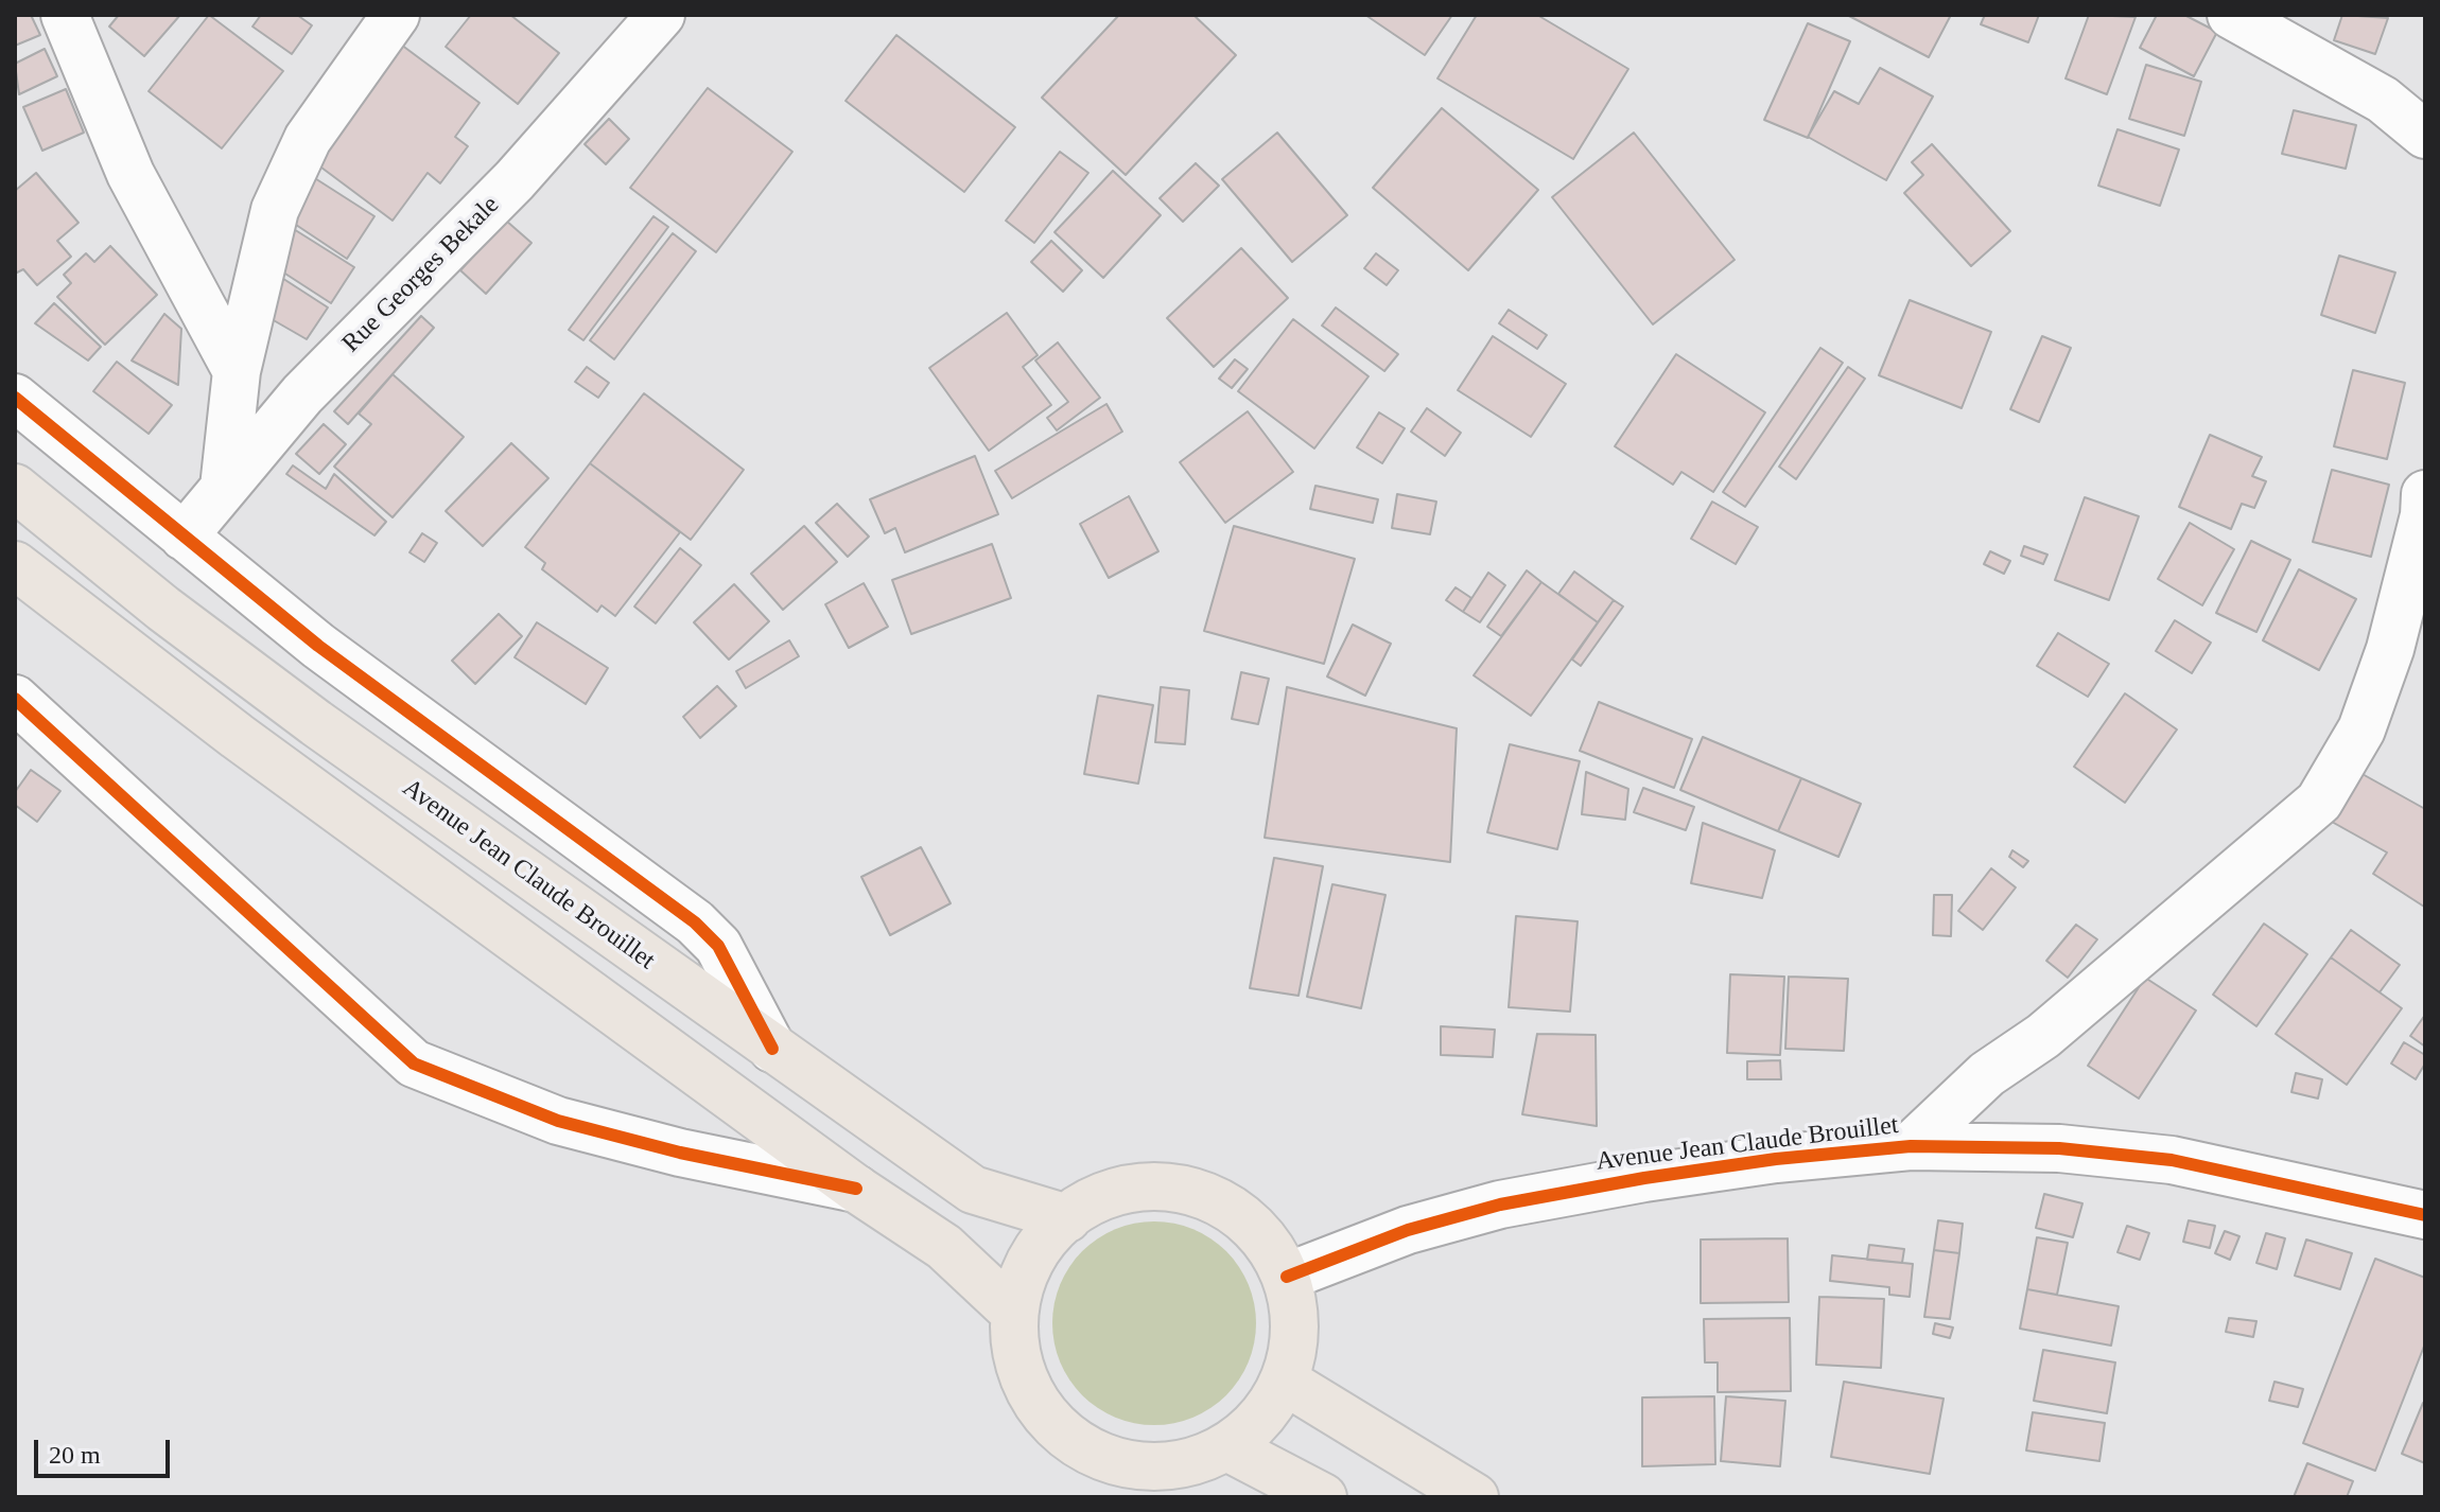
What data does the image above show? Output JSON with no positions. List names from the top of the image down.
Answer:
{
  "streets": {
    "main road": ["Avenue Jean Claude Brouillet"],
    "street": ["Rue Georges Bekale"]
  },
  "scale_bar": "20 m"
}
